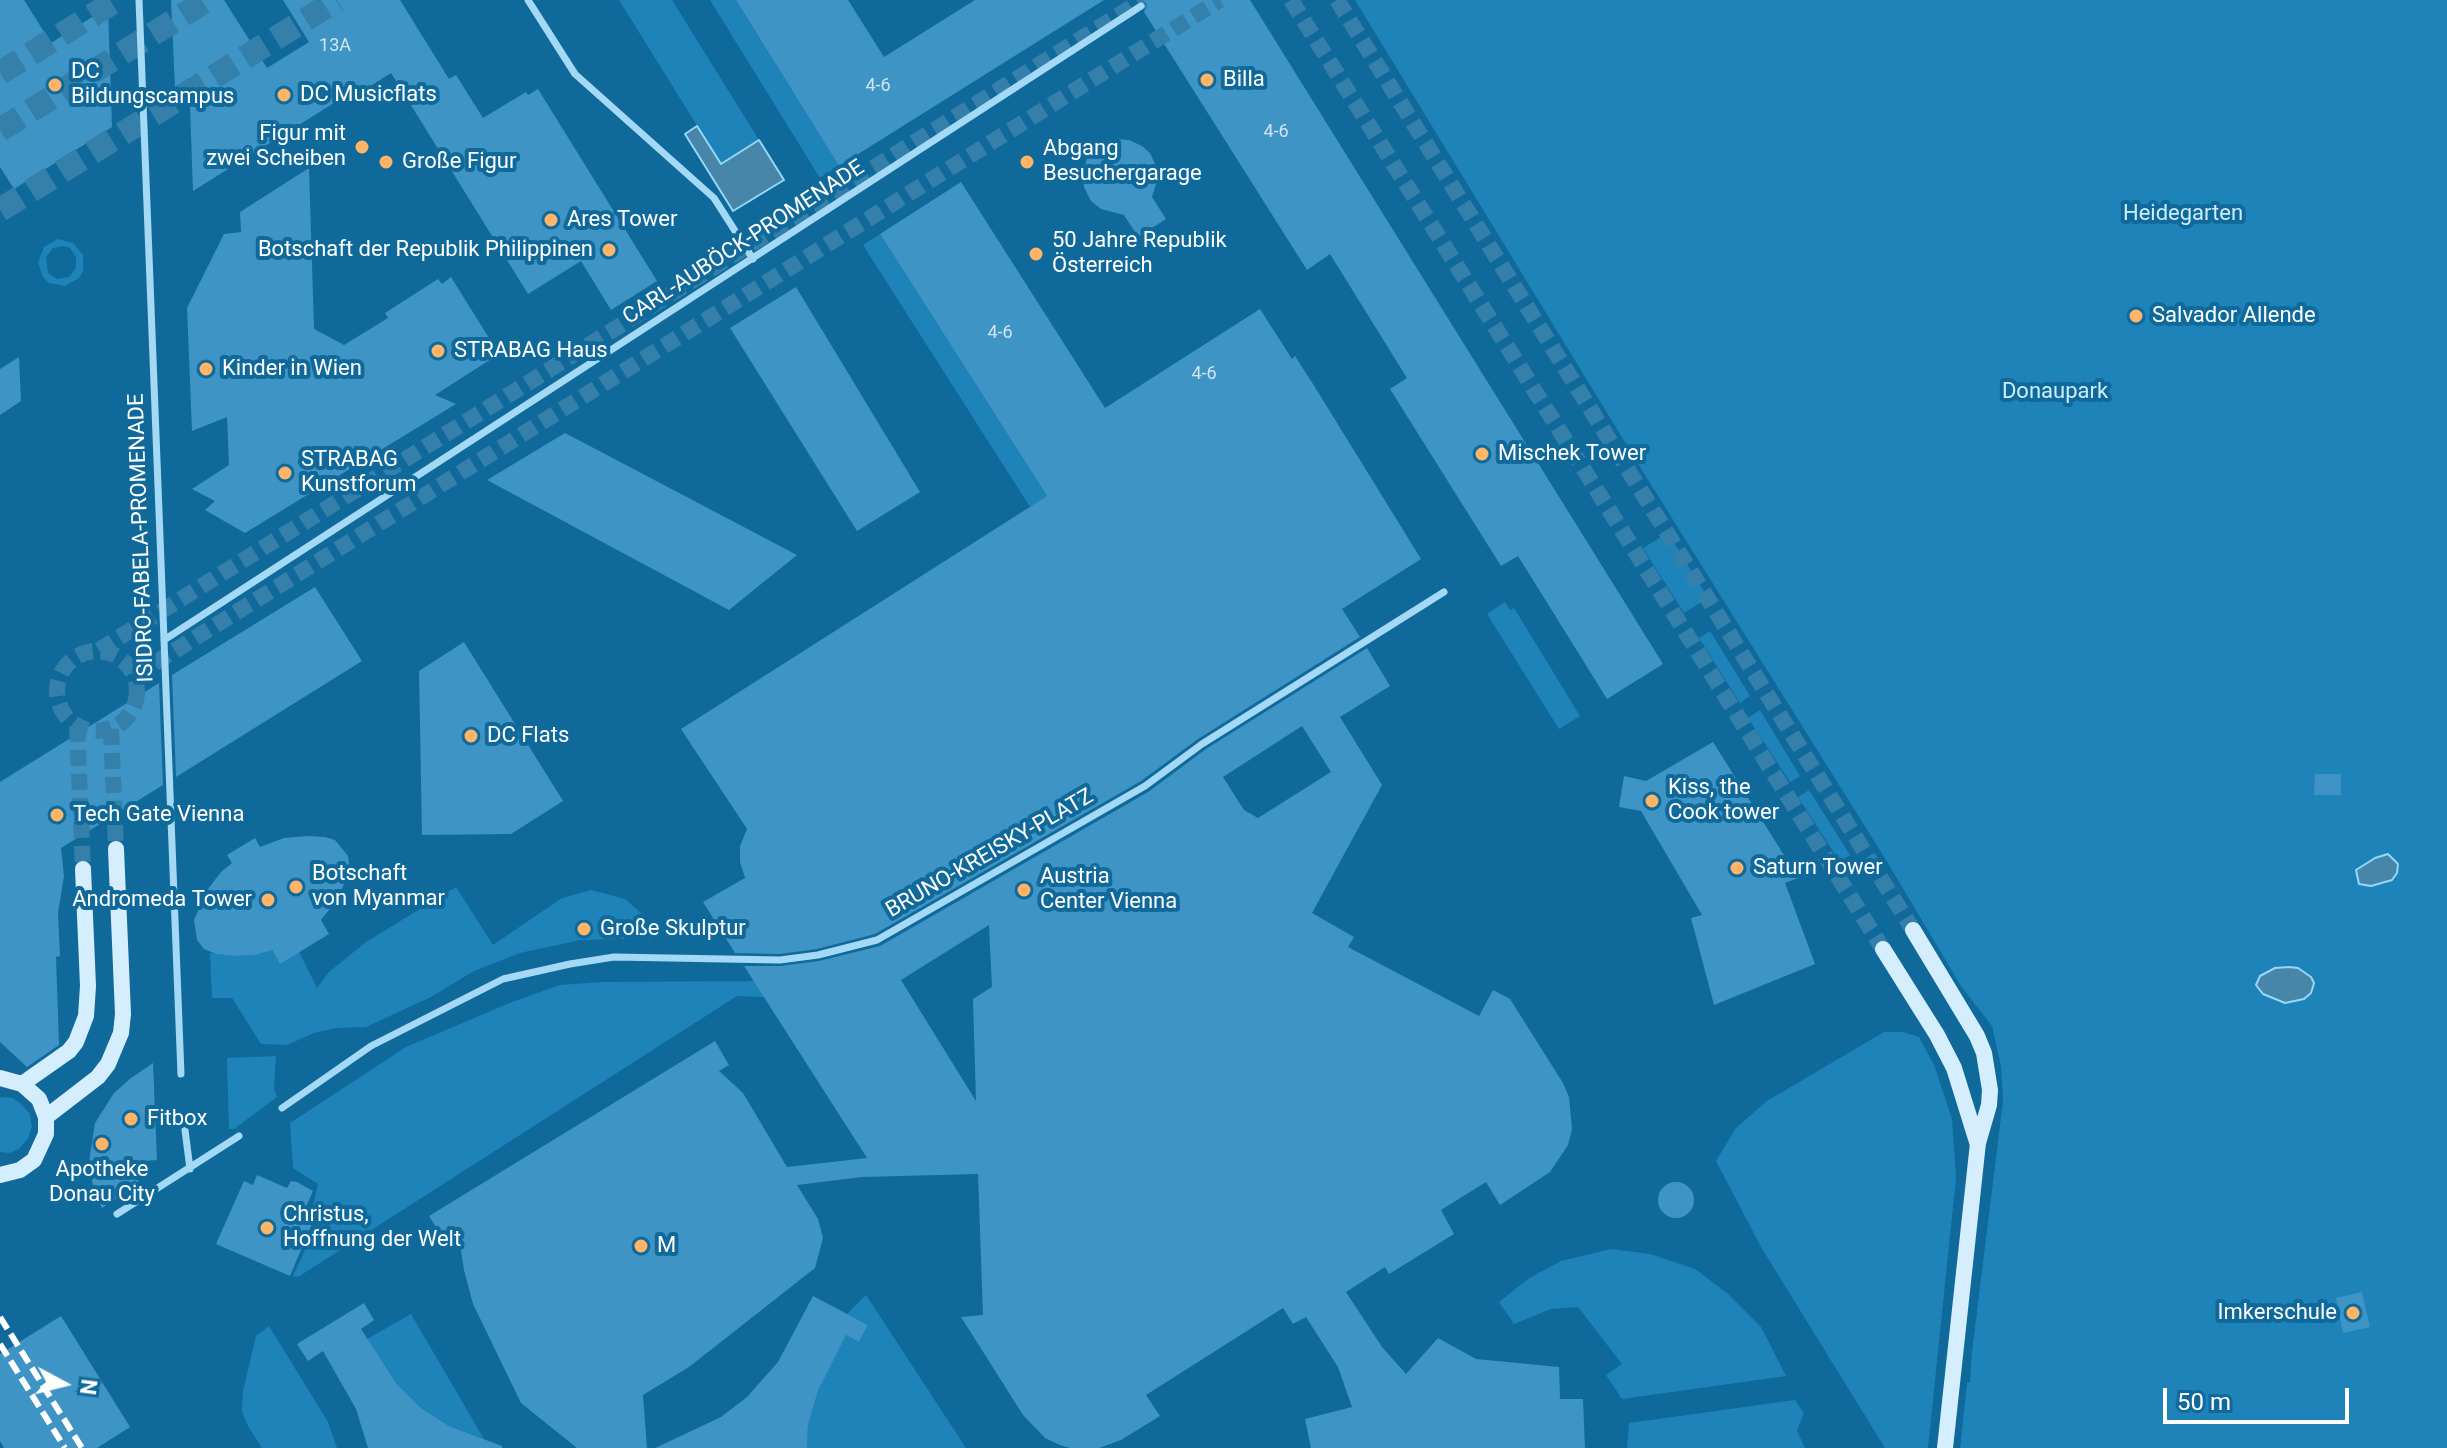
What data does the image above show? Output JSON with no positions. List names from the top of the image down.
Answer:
{
  "streets": {
    "street": ["CARL-AUBÖCK-PROMENADE", "ISIDRO-FABELA-PROMENADE", "BRUNO-KREISKY-PLATZ"]
  },
  "crossings": [
    ["CARL-AUBÖCK-PROMENADE", "ISIDRO-FABELA-PROMENADE"]
  ],
  "parks": ["Heidegarten", "Donaupark"],
  "places": [
    "Billa",
    "DC Bildungscampus",
    "DC Musicflats",
    "Figur mit zwei Scheiben",
    "Große Figur",
    "Abgang Besuchergarage",
    "Ares Tower",
    "Botschaft der Republik Philippinen",
    "50 Jahre Republik Österreich",
    "Salvador Allende",
    "STRABAG Haus",
    "Kinder in Wien",
    "Mischek Tower",
    "STRABAG Kunstforum",
    "DC Flats",
    "Kiss, the Cook tower",
    "Tech Gate Vienna",
    "Saturn Tower",
    "Botschaft von Myanmar",
    "Austria Center Vienna",
    "Andromeda Tower",
    "Große Skulptur",
    "Fitbox",
    "Apotheke Donau City",
    "Christus, Hoffnung der Welt",
    "M",
    "Imkerschule"
  ],
  "house_numbers": [
    "13A",
    "4-6",
    "4-6",
    "4-6",
    "4-6"
  ],
  "scale_bar": "50 m",
  "north": "right"
}
